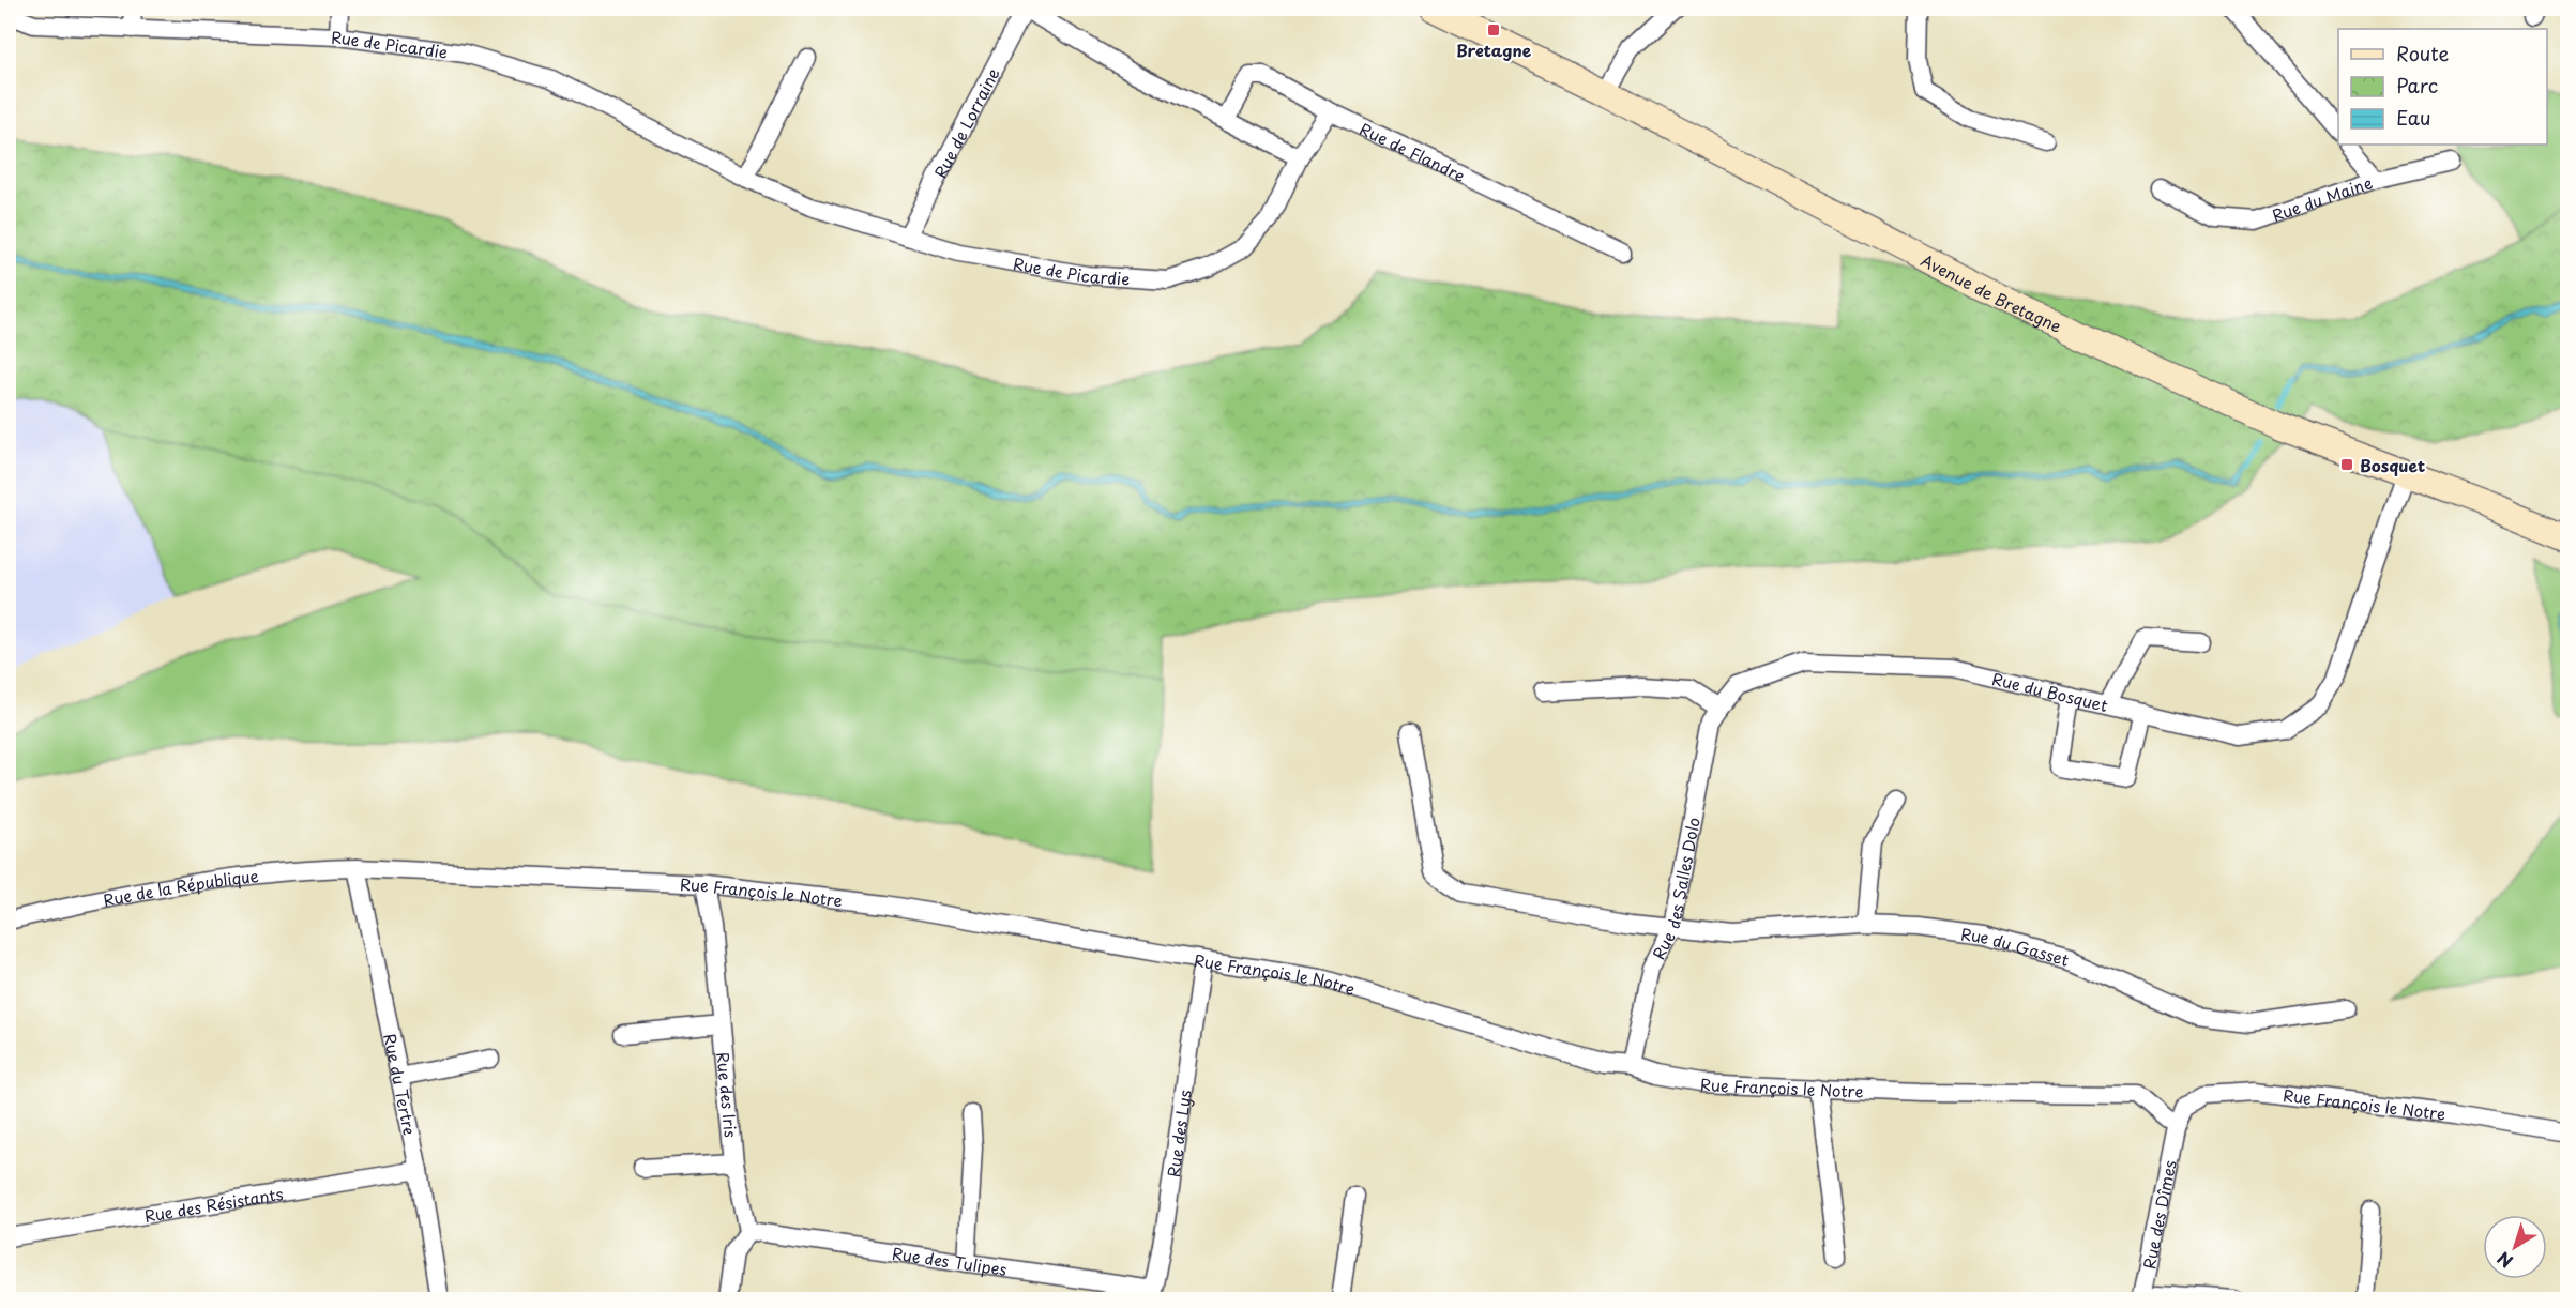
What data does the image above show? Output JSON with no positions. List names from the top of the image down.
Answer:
{
  "streets": {
    "street": [
      "Rue de Picardie",
      "Rue de Lorraine",
      "Rue de Flandre",
      "Rue du Maine",
      "Avenue de Bretagne",
      "Rue du Bosquet",
      "Rue des Salles Dolo",
      "Rue de la République",
      "Rue François le Notre",
      "Rue du Gasset",
      "Rue du Tertre",
      "Rue des Iris",
      "Rue des Lys",
      "Rue des Résistants",
      "Rue des Dîmes",
      "Rue des Tulipes"
    ]
  },
  "crossings": [
    ["Rue de Picardie", "Rue de Lorraine"],
    ["Rue de Picardie", "Rue de Flandre"],
    ["Avenue de Bretagne", "Rue du Bosquet"],
    ["Rue du Bosquet", "Rue des Salles Dolo"],
    ["Rue des Salles Dolo", "Rue François le Notre"],
    ["Rue des Salles Dolo", "Rue du Gasset"],
    ["Rue de la République", "Rue François le Notre"],
    ["Rue de la République", "Rue du Tertre"],
    ["Rue François le Notre", "Rue du Tertre"],
    ["Rue François le Notre", "Rue des Iris"],
    ["Rue François le Notre", "Rue des Lys"],
    ["Rue François le Notre", "Rue des Dîmes"],
    ["Rue du Tertre", "Rue des Résistants"],
    ["Rue des Iris", "Rue des Tulipes"],
    ["Rue des Lys", "Rue des Tulipes"]
  ],
  "places": {
    "transit": ["Bretagne", "Bosquet"]
  },
  "legend": ["Route", "Parc", "Eau"],
  "north": "bottom left"
}
